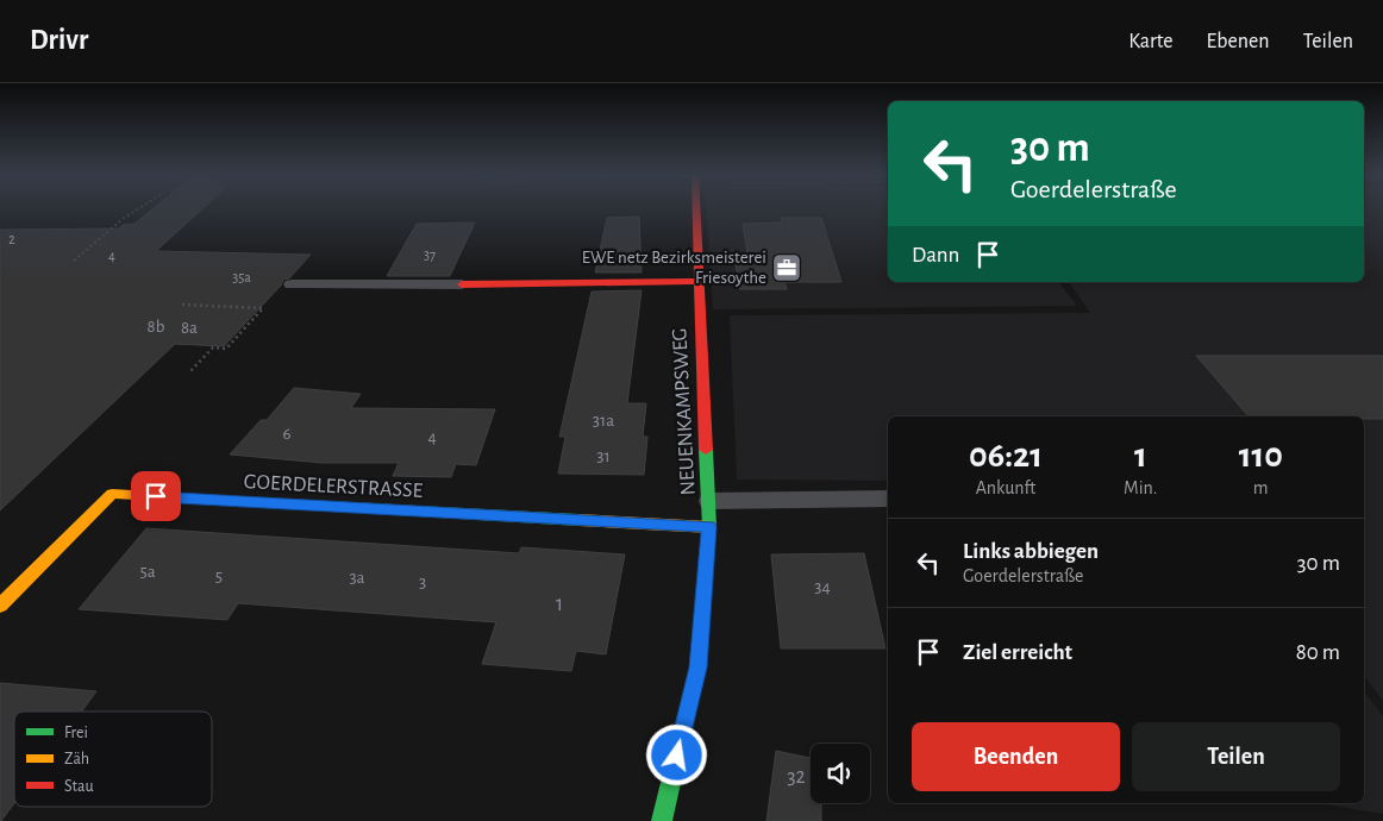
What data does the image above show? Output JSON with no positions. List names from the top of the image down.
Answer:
{
  "streets": {
    "street": ["NEUENKAMPSWEG", "GOERDELERSTRASSE"]
  },
  "crossings": [
    ["NEUENKAMPSWEG", "GOERDELERSTRASSE"]
  ],
  "places": {
    "office": ["EWE netz Bezirksmeisterei Friesoythe"]
  },
  "house_numbers": [
    "2",
    "37",
    "4",
    "35a",
    "8b",
    "8a",
    "31a",
    "6",
    "4",
    "31",
    "5a",
    "5",
    "3a",
    "3",
    "34",
    "1",
    "32"
  ],
  "legend": ["Frei", "Zäh", "Stau"],
  "page": {
    "header": "Drivr",
    "nav": ["Karte", "Ebenen", "Teilen"],
    "turn": ["30 m", "Goerdelerstraße"],
    "then": "Dann",
    "eta": [
      "06:21",
      "Ankunft",
      "1",
      "Min.",
      "110",
      "m"
    ],
    "list": [
      {
        "name": "Links abbiegen",
        "note": "Goerdelerstraße",
        "value": "30 m"
      },
      {
        "name": "Ziel erreicht",
        "value": "80 m"
      }
    ],
    "buttons": ["Beenden", "Teilen"]
  }
}
